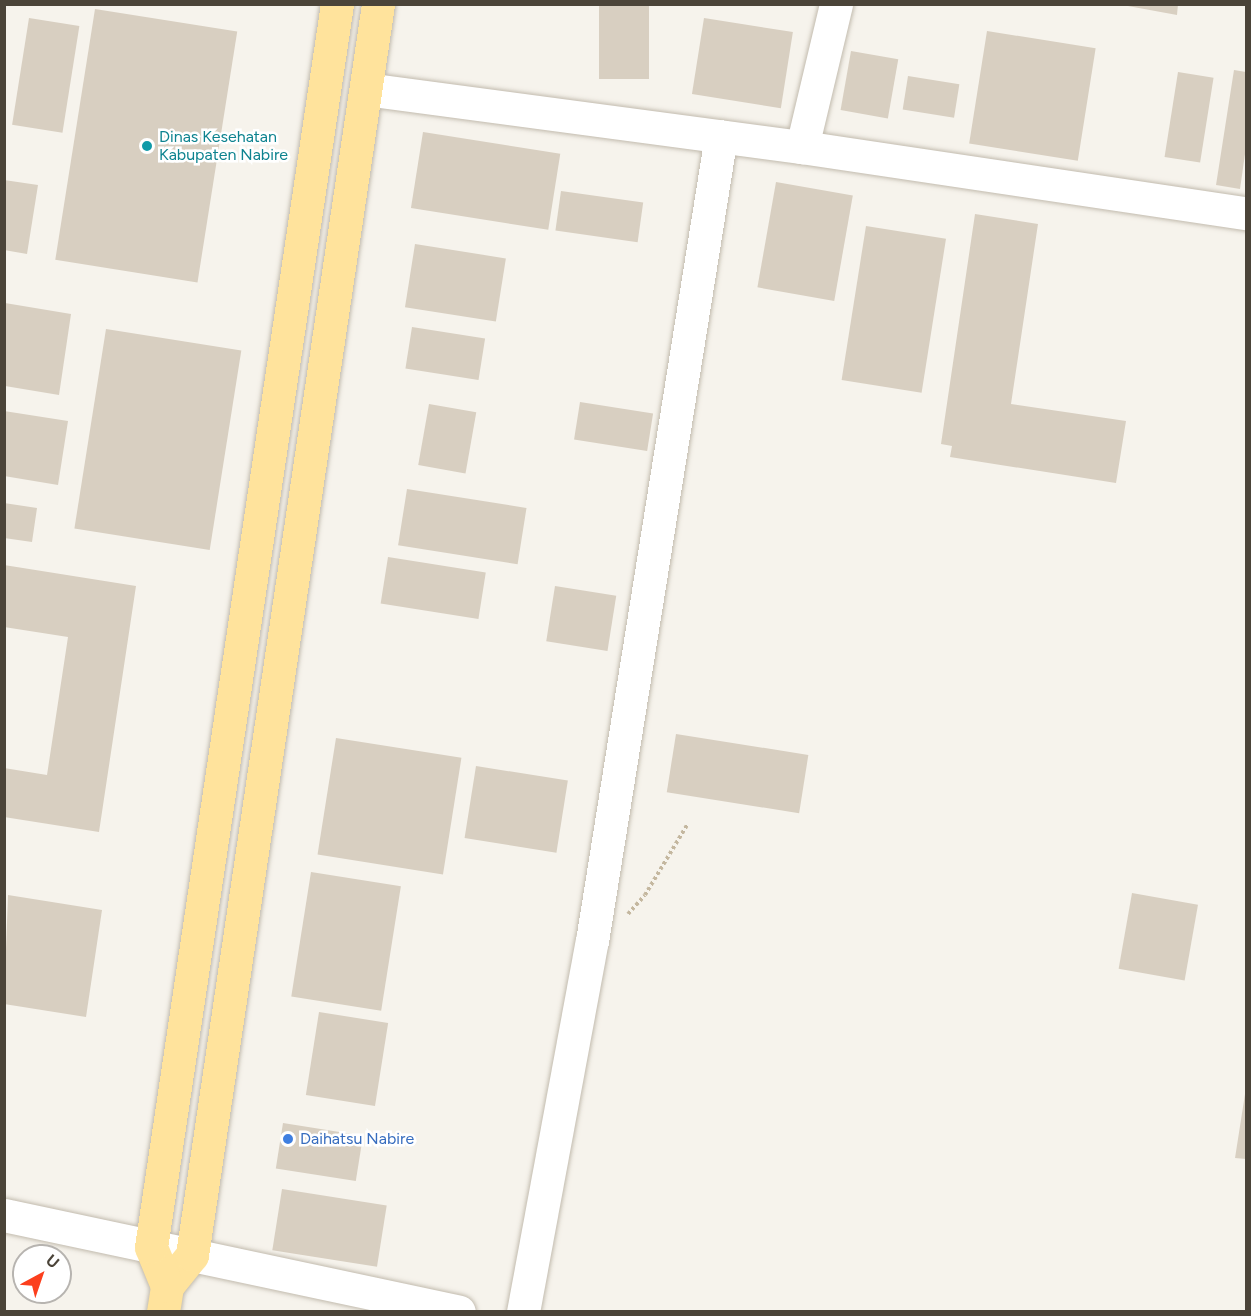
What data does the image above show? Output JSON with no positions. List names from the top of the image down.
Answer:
{
  "places": ["Dinas Kesehatan Kabupaten Nabire", "Daihatsu Nabire"],
  "north": "top right"
}
